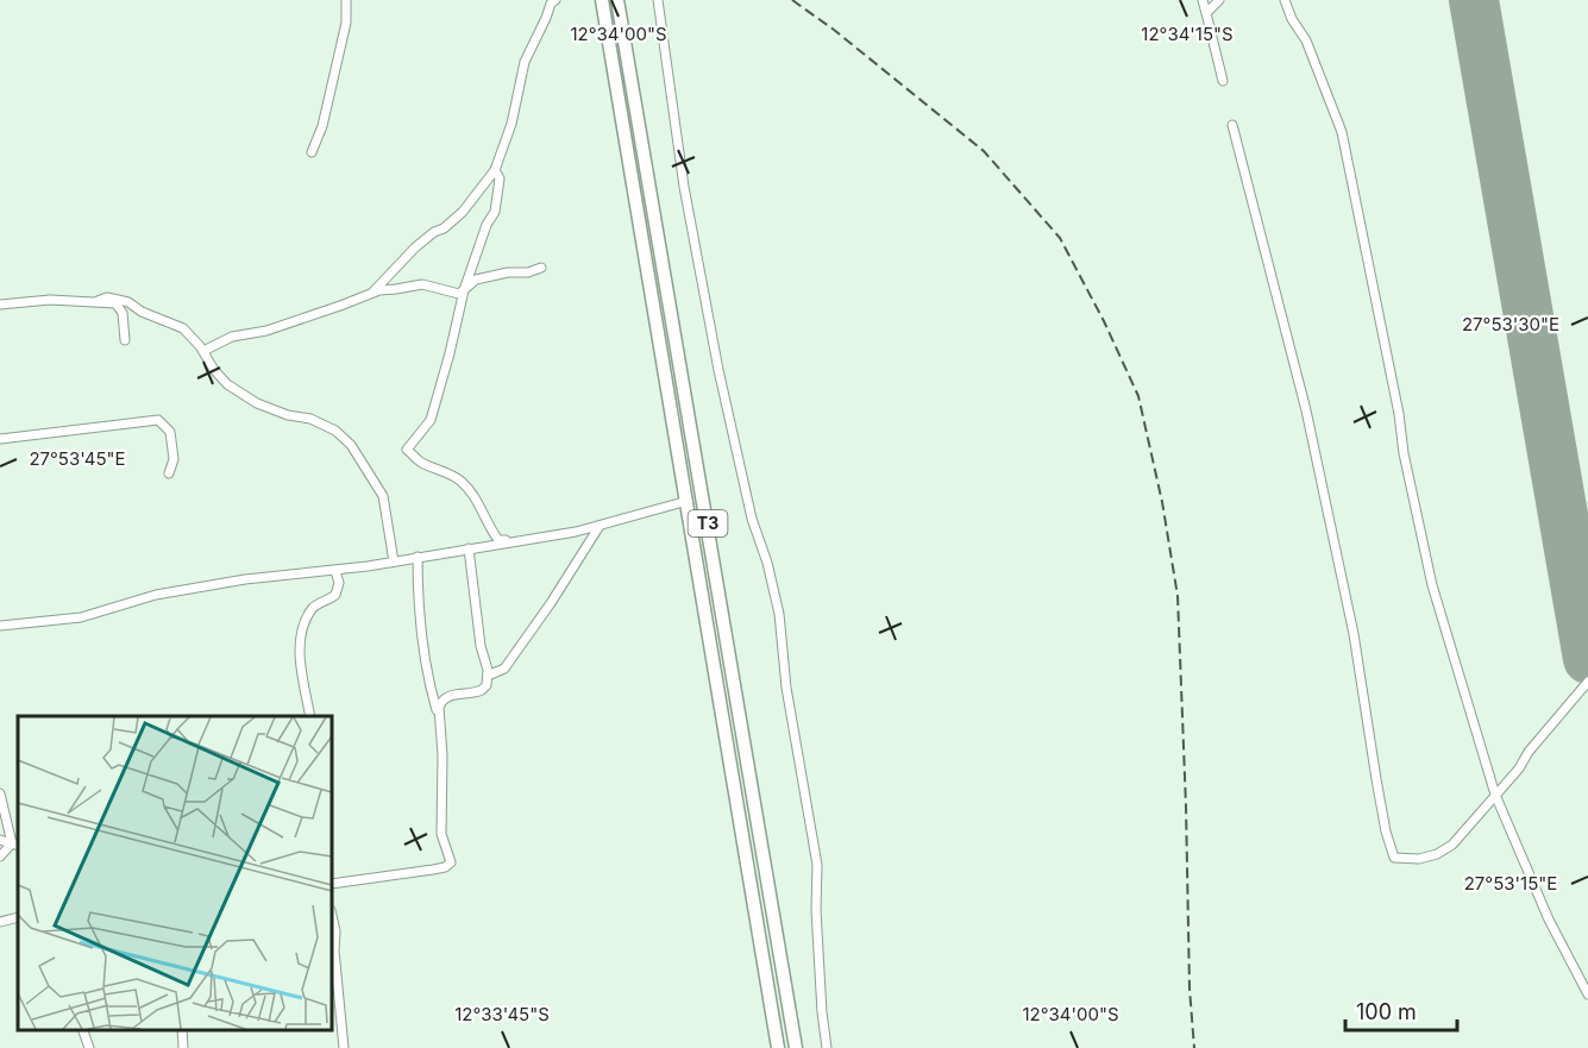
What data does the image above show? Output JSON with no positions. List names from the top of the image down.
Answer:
{
  "streets": {
    "highway": ["T3"]
  },
  "scale_bar": "100 m",
  "coordinates": [
    "12°34'15\"S",
    "12°34'00\"S",
    "27°53'30\"E",
    "27°53'45\"E",
    "27°53'15\"E",
    "12°33'45\"S"
  ]
}
